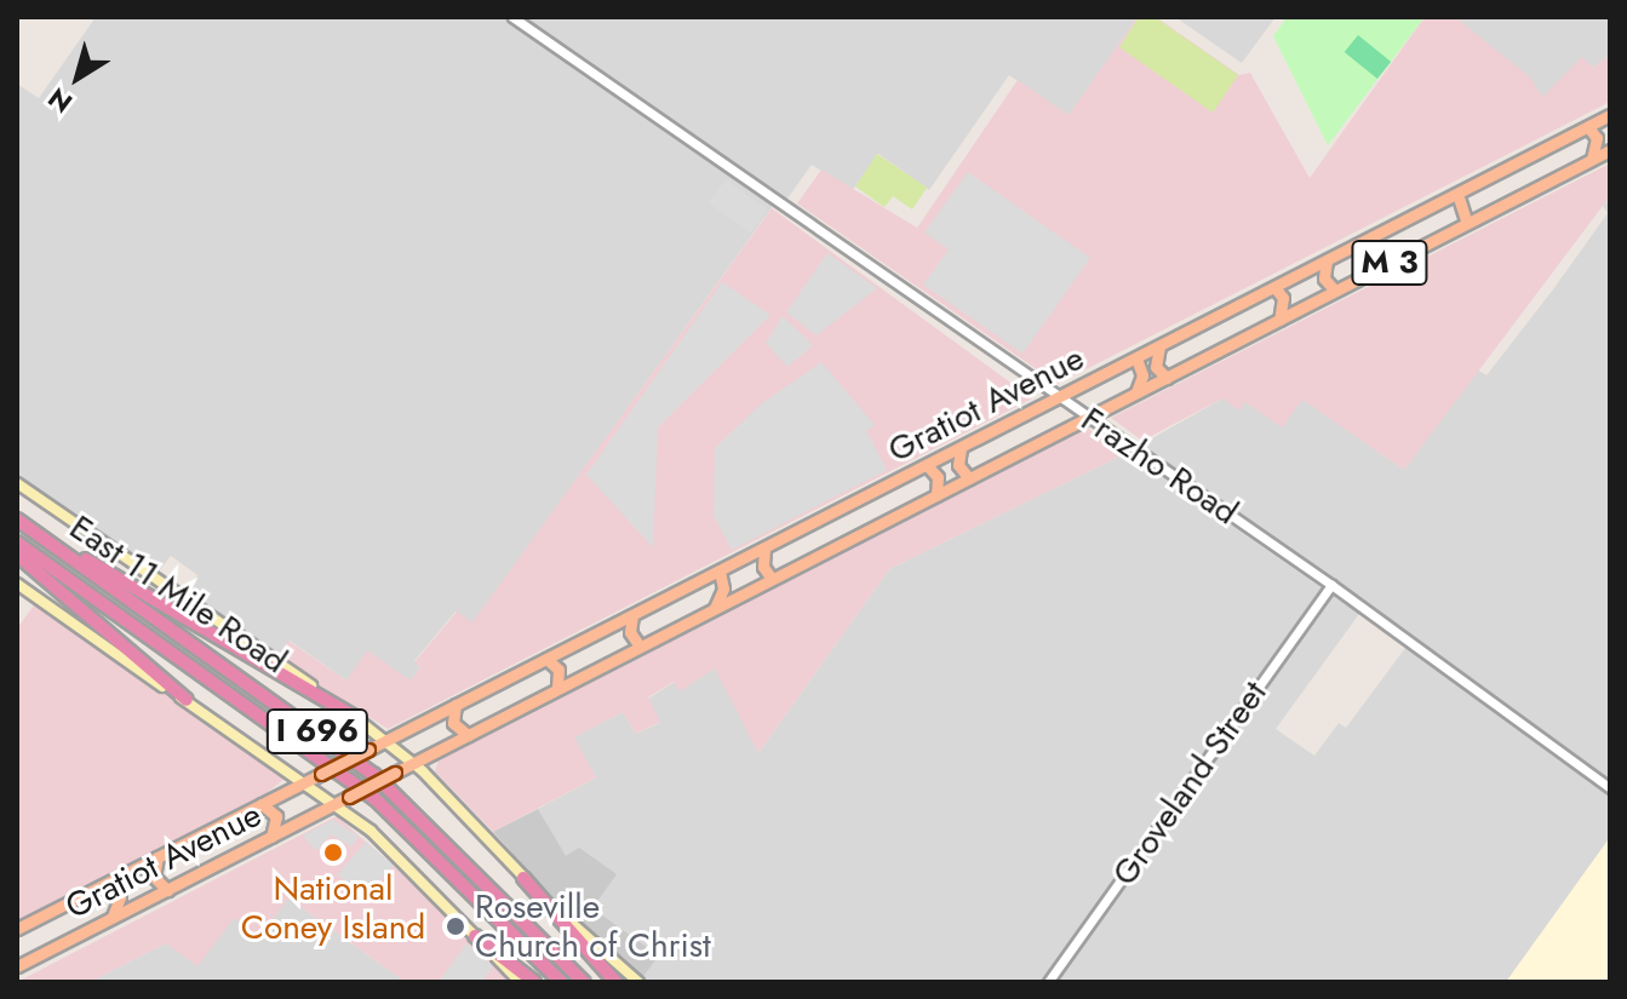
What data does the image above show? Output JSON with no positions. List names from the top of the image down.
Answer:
{
  "streets": {
    "highway": ["I 696"],
    "main road": ["M 3", "Gratiot Avenue", "East 11 Mile Road"],
    "street": ["Frazho Road", "Groveland Street"]
  },
  "crossings": [
    ["M 3", "Gratiot Avenue"],
    ["M 3", "East 11 Mile Road"],
    ["Gratiot Avenue", "Frazho Road"],
    ["Gratiot Avenue", "East 11 Mile Road"],
    ["Frazho Road", "Groveland Street"]
  ],
  "places": ["National Coney Island", "Roseville Church of Christ"],
  "north": "bottom left"
}
